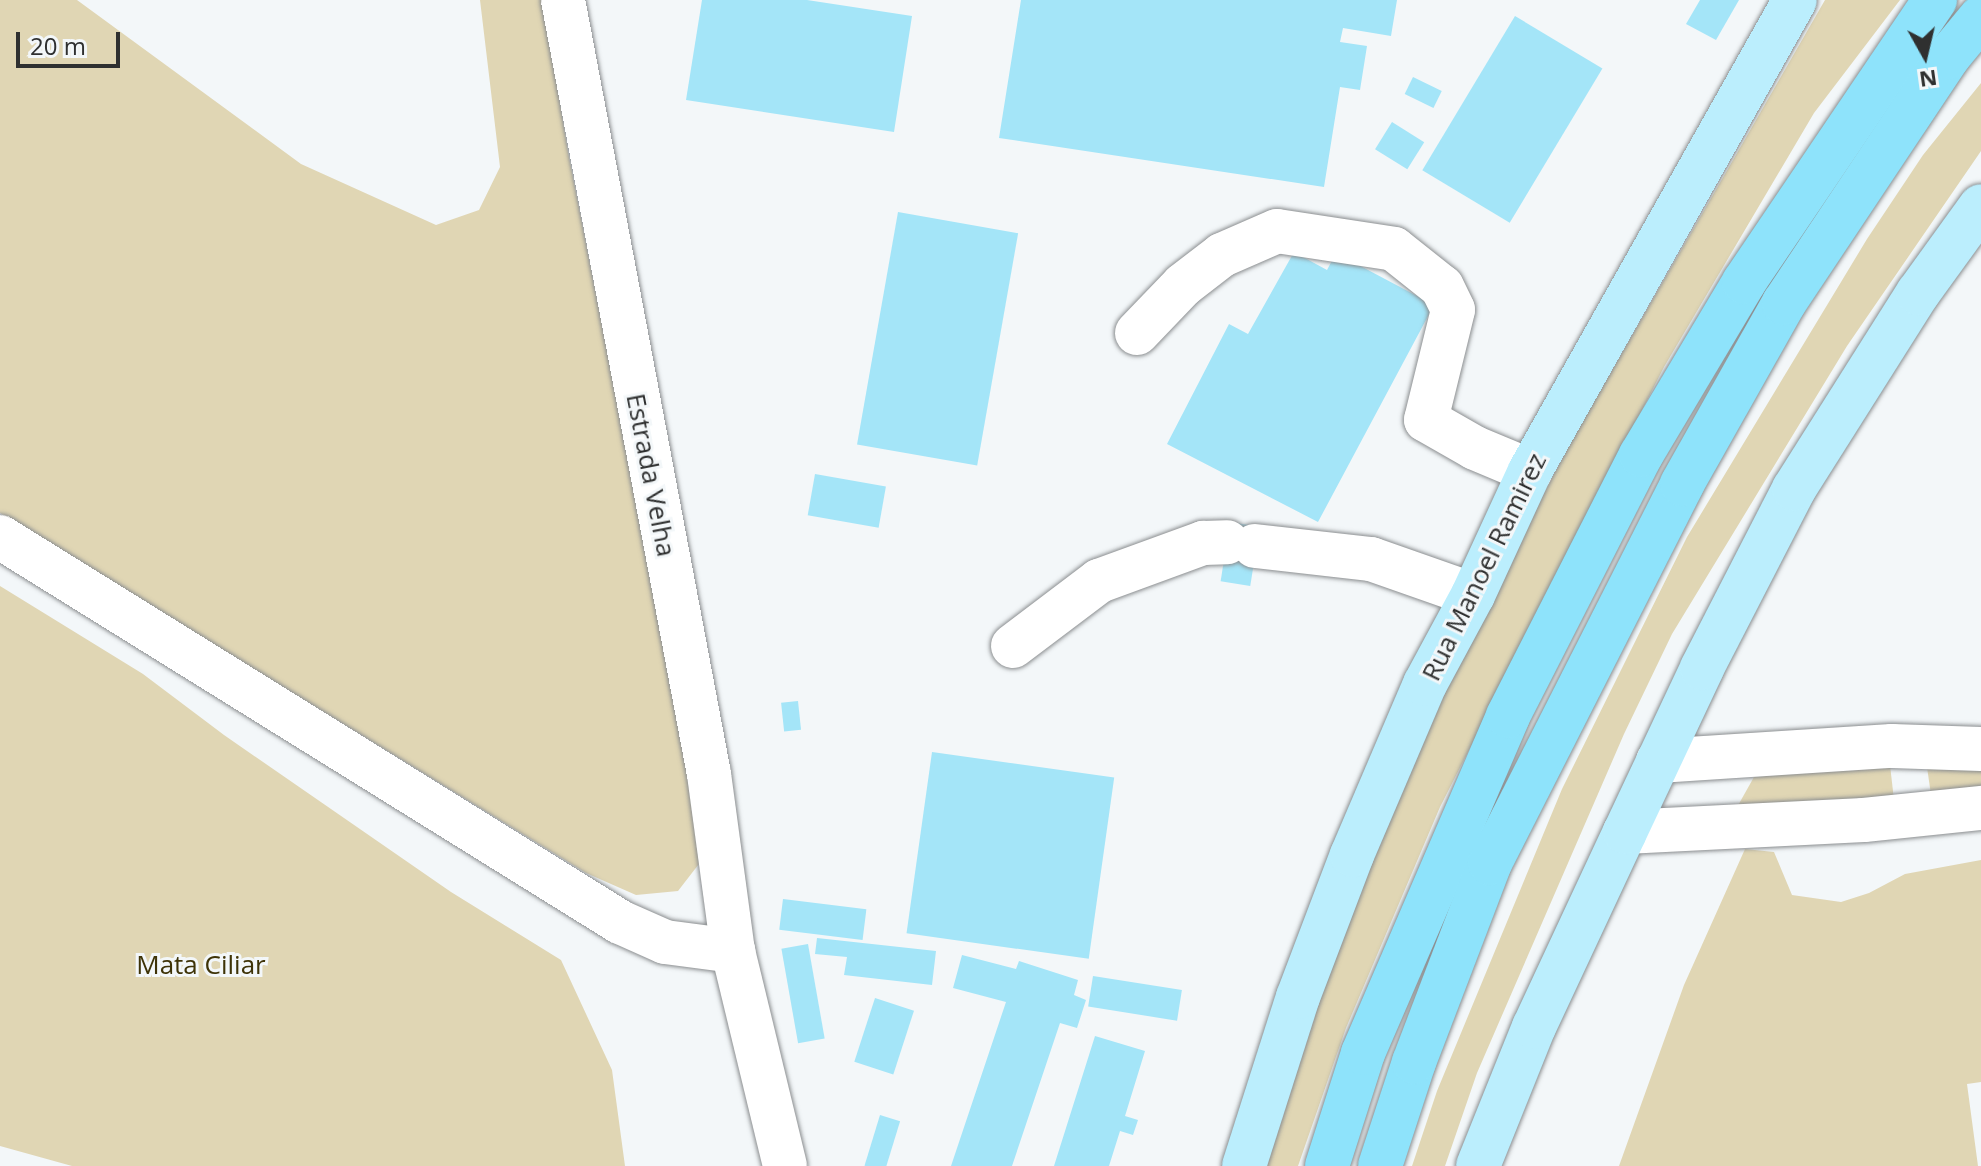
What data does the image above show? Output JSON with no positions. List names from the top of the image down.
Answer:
{
  "streets": {
    "main road": ["Rua Manoel Ramirez"],
    "street": ["Estrada Velha"]
  },
  "parks": ["Mata Ciliar"],
  "scale_bar": "20 m",
  "north": "bottom"
}
